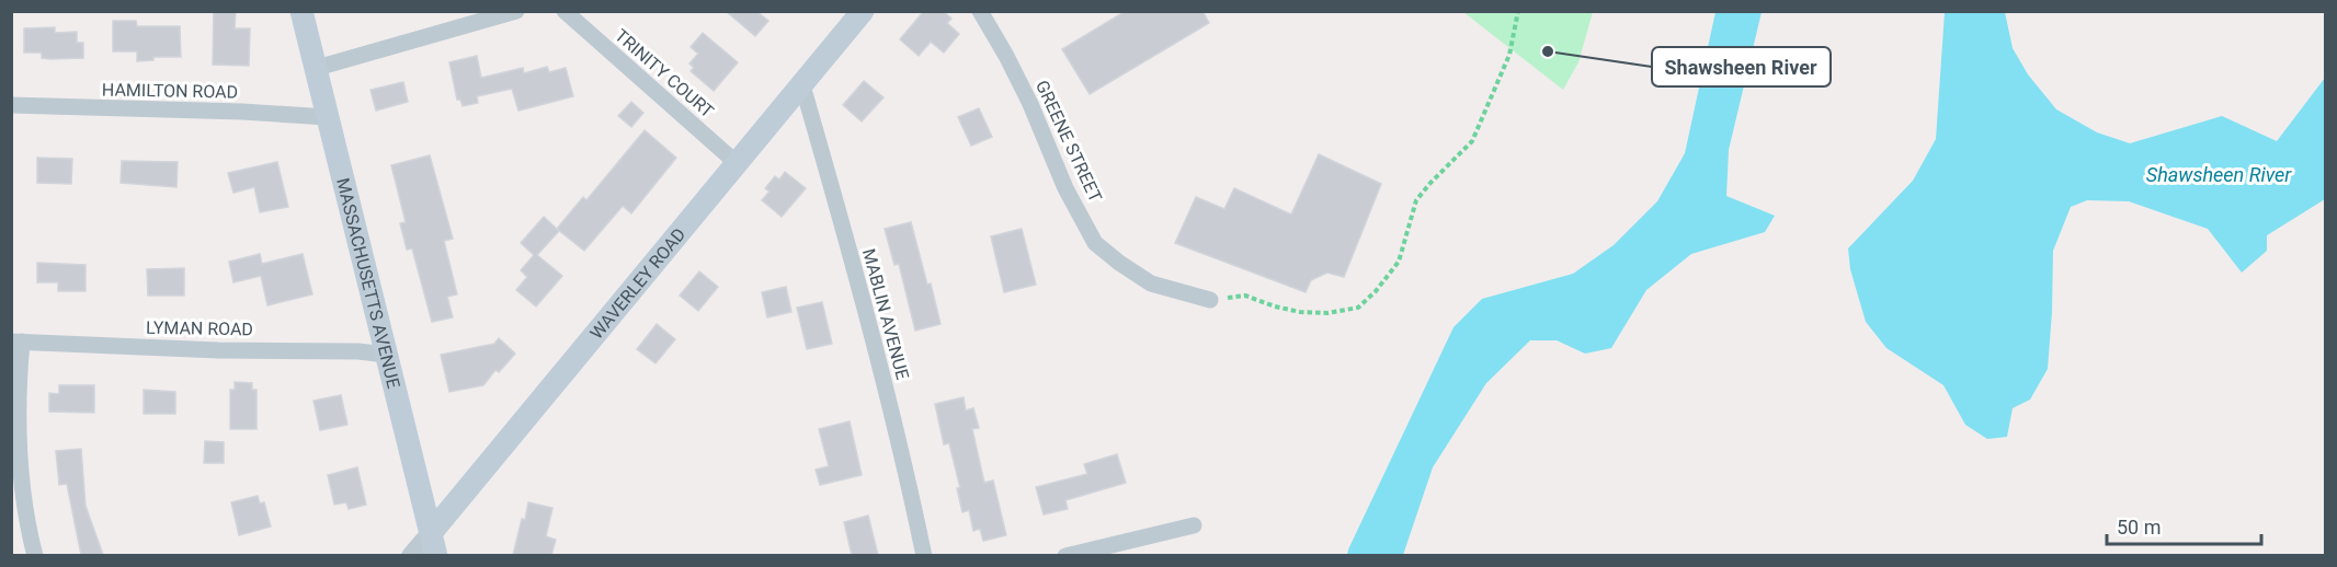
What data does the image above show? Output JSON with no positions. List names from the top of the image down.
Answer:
{
  "streets": {
    "main road": ["MASSACHUSETTS AVENUE", "WAVERLEY ROAD"],
    "street": [
      "TRINITY COURT",
      "HAMILTON ROAD",
      "GREENE STREET",
      "MABLIN AVENUE",
      "LYMAN ROAD"
    ]
  },
  "crossings": [
    ["TRINITY COURT", "WAVERLEY ROAD"],
    ["HAMILTON ROAD", "MASSACHUSETTS AVENUE"],
    ["MASSACHUSETTS AVENUE", "WAVERLEY ROAD"],
    ["MASSACHUSETTS AVENUE", "LYMAN ROAD"],
    ["WAVERLEY ROAD", "MABLIN AVENUE"]
  ],
  "water": ["Shawsheen River"],
  "places": ["Shawsheen River"],
  "scale_bar": "50 m"
}
